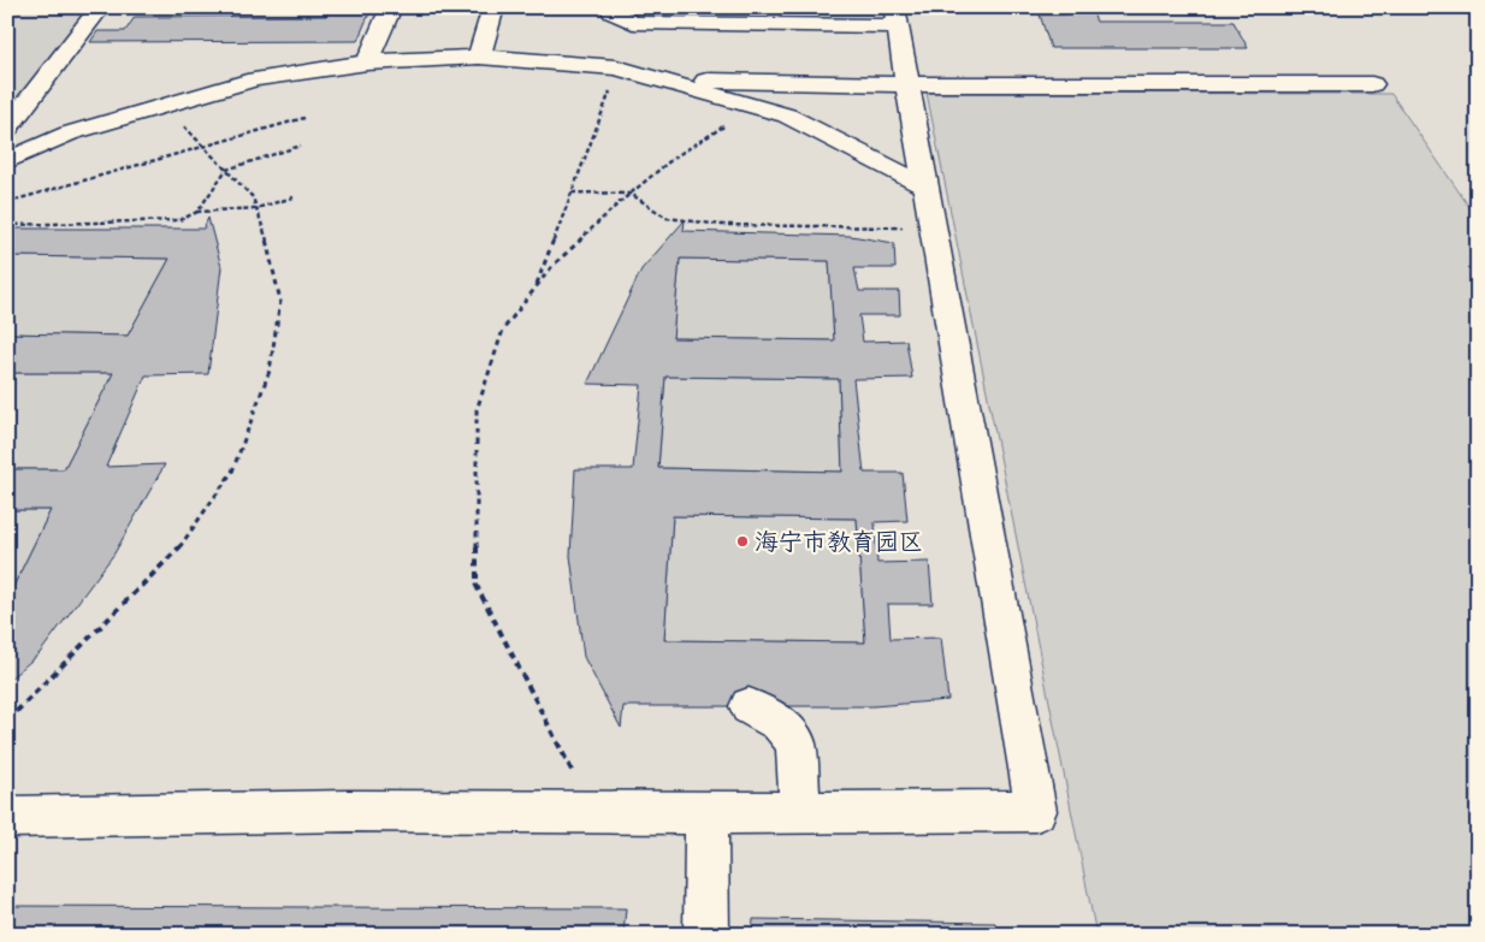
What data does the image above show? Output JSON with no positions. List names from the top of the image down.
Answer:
{
  "places": ["海宁市教育园区"]
}
